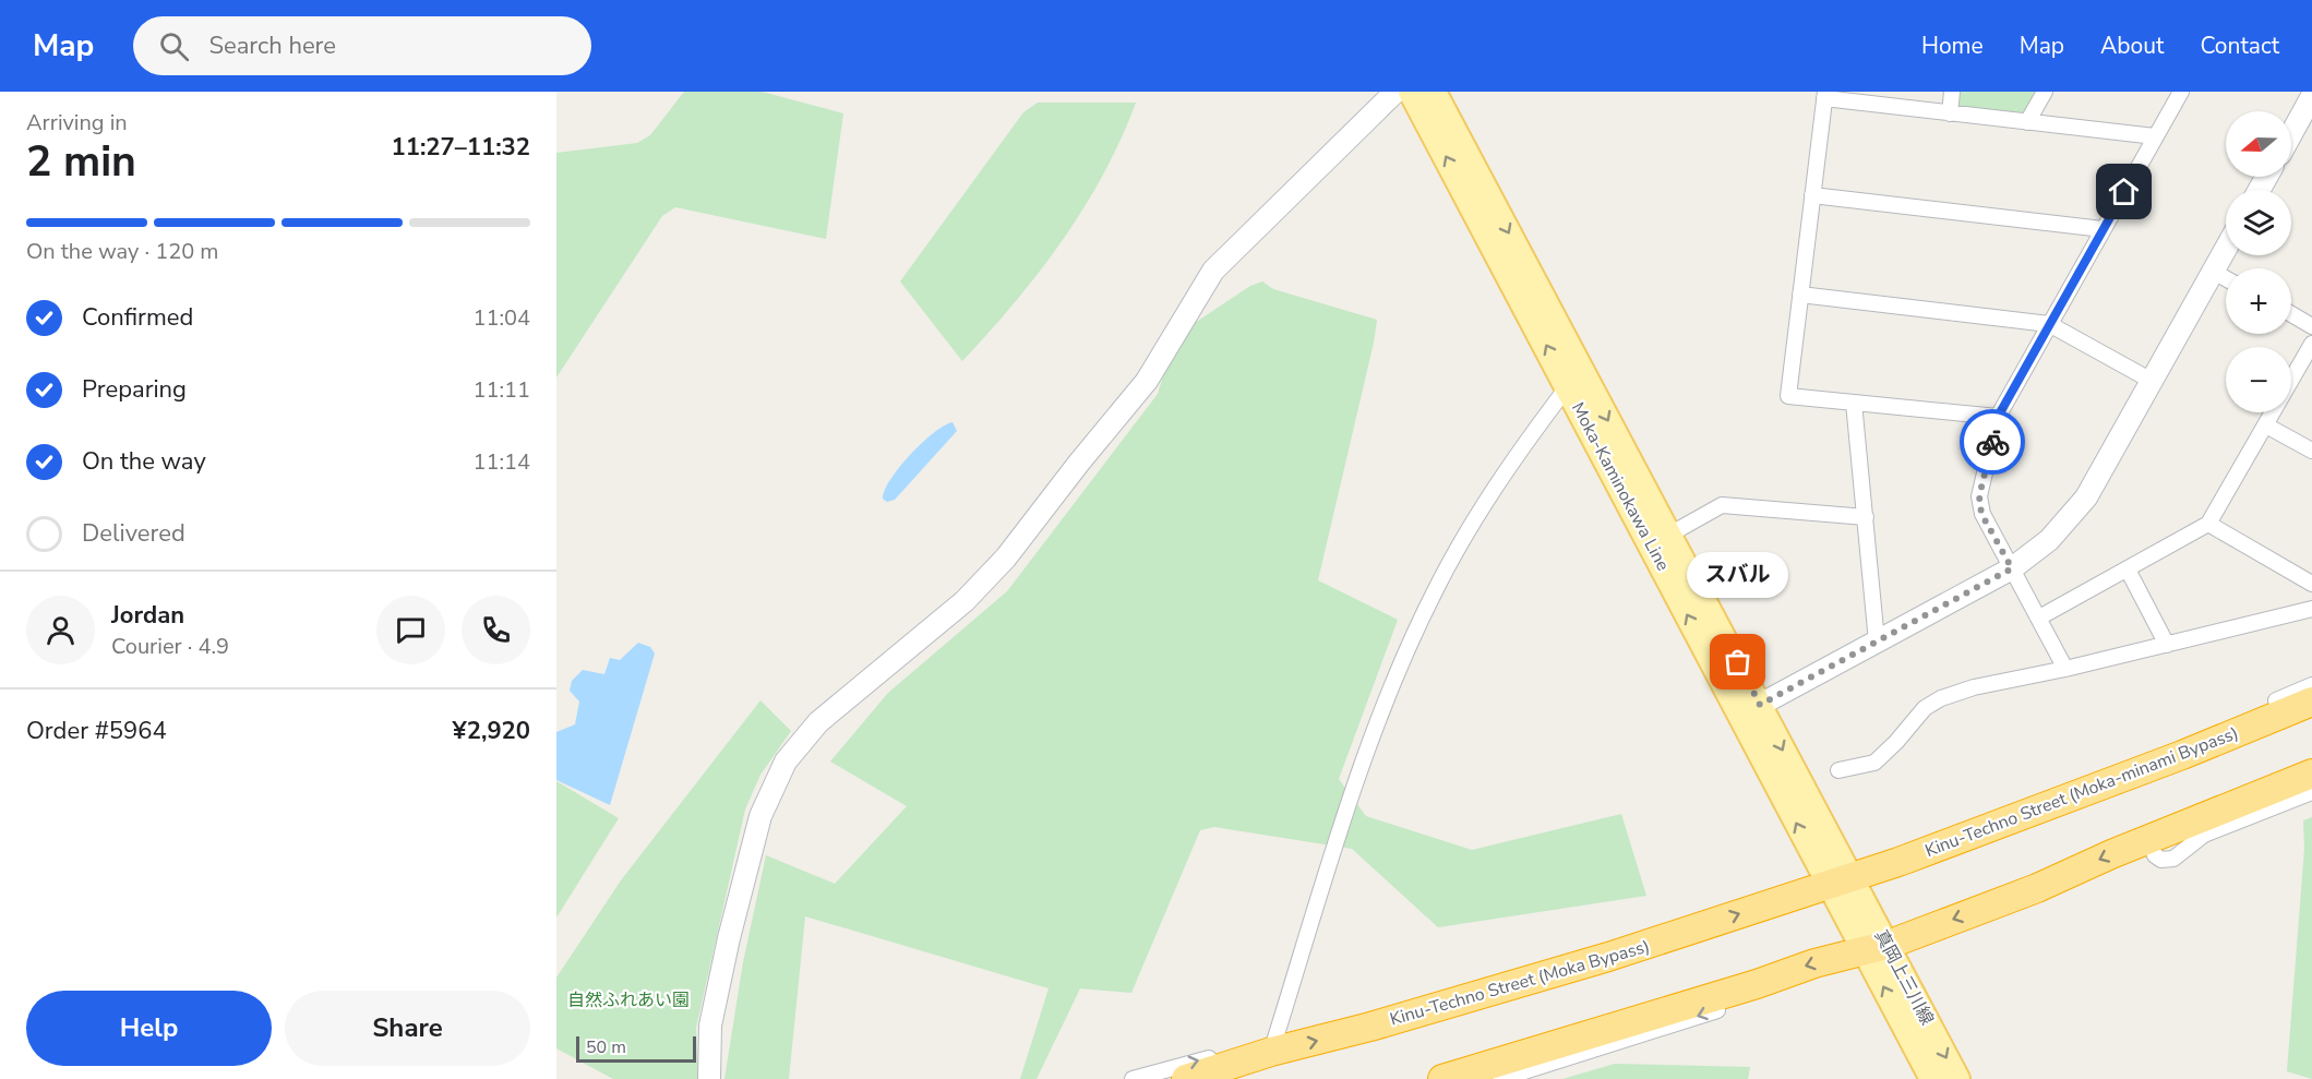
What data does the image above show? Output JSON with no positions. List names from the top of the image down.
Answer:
{
  "streets": {
    "highway": ["Kinu-Techno Street (Moka-minami Bypass)", "Kinu-Techno Street (Moka Bypass)"],
    "main road": ["Moka-Kaminokawa Line", "真岡上三川線"]
  },
  "crossings": [
    ["Moka-Kaminokawa Line", "Kinu-Techno Street (Moka-minami Bypass)"],
    ["Moka-Kaminokawa Line", "真岡上三川線"],
    ["Moka-Kaminokawa Line", "Kinu-Techno Street (Moka Bypass)"],
    ["Kinu-Techno Street (Moka-minami Bypass)", "真岡上三川線"],
    ["Kinu-Techno Street (Moka-minami Bypass)", "Kinu-Techno Street (Moka Bypass)"],
    ["真岡上三川線", "Kinu-Techno Street (Moka Bypass)"]
  ],
  "parks": ["自然ふれあい園"],
  "places": ["スバル"],
  "scale_bar": "50 m",
  "north": "left",
  "page": {
    "header": "Map",
    "search": "Search here",
    "nav": [
      "Home",
      "Map",
      "About",
      "Contact"
    ],
    "heading": ["2 min", "Arriving in", "11:27–11:32"],
    "panel": [
      "Jordan",
      "Courier · 4.9",
      "Order #5964",
      "¥2,920"
    ],
    "map_buttons": ["+", "−"],
    "bar": "On the way · 120 m",
    "list": [
      ["Confirmed", "11:04"],
      ["Preparing", "11:11"],
      ["On the way", "11:14"],
      "Delivered"
    ],
    "bubble": "スバル",
    "buttons": ["Help", "Share"],
    "scale": "50 m"
  }
}
